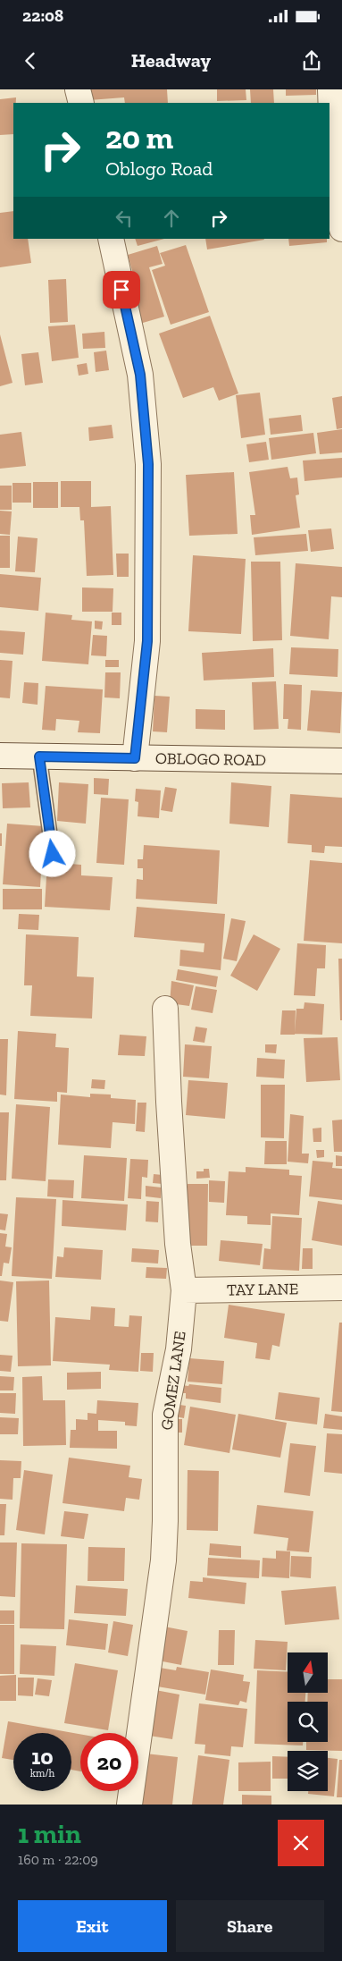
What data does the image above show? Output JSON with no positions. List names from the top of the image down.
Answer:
{
  "streets": {
    "street": ["OBLOGO ROAD", "TAY LANE", "GOMEZ LANE"]
  },
  "crossings": [
    ["TAY LANE", "GOMEZ LANE"]
  ],
  "north": "top",
  "page": {
    "status": "22:08",
    "header": "Headway",
    "turn": ["20 m", "Oblogo Road"],
    "speed": "10 km/h",
    "limit": "20",
    "heading": ["1 min", "160 m · 22:09"],
    "buttons": ["Exit", "Share"]
  }
}
